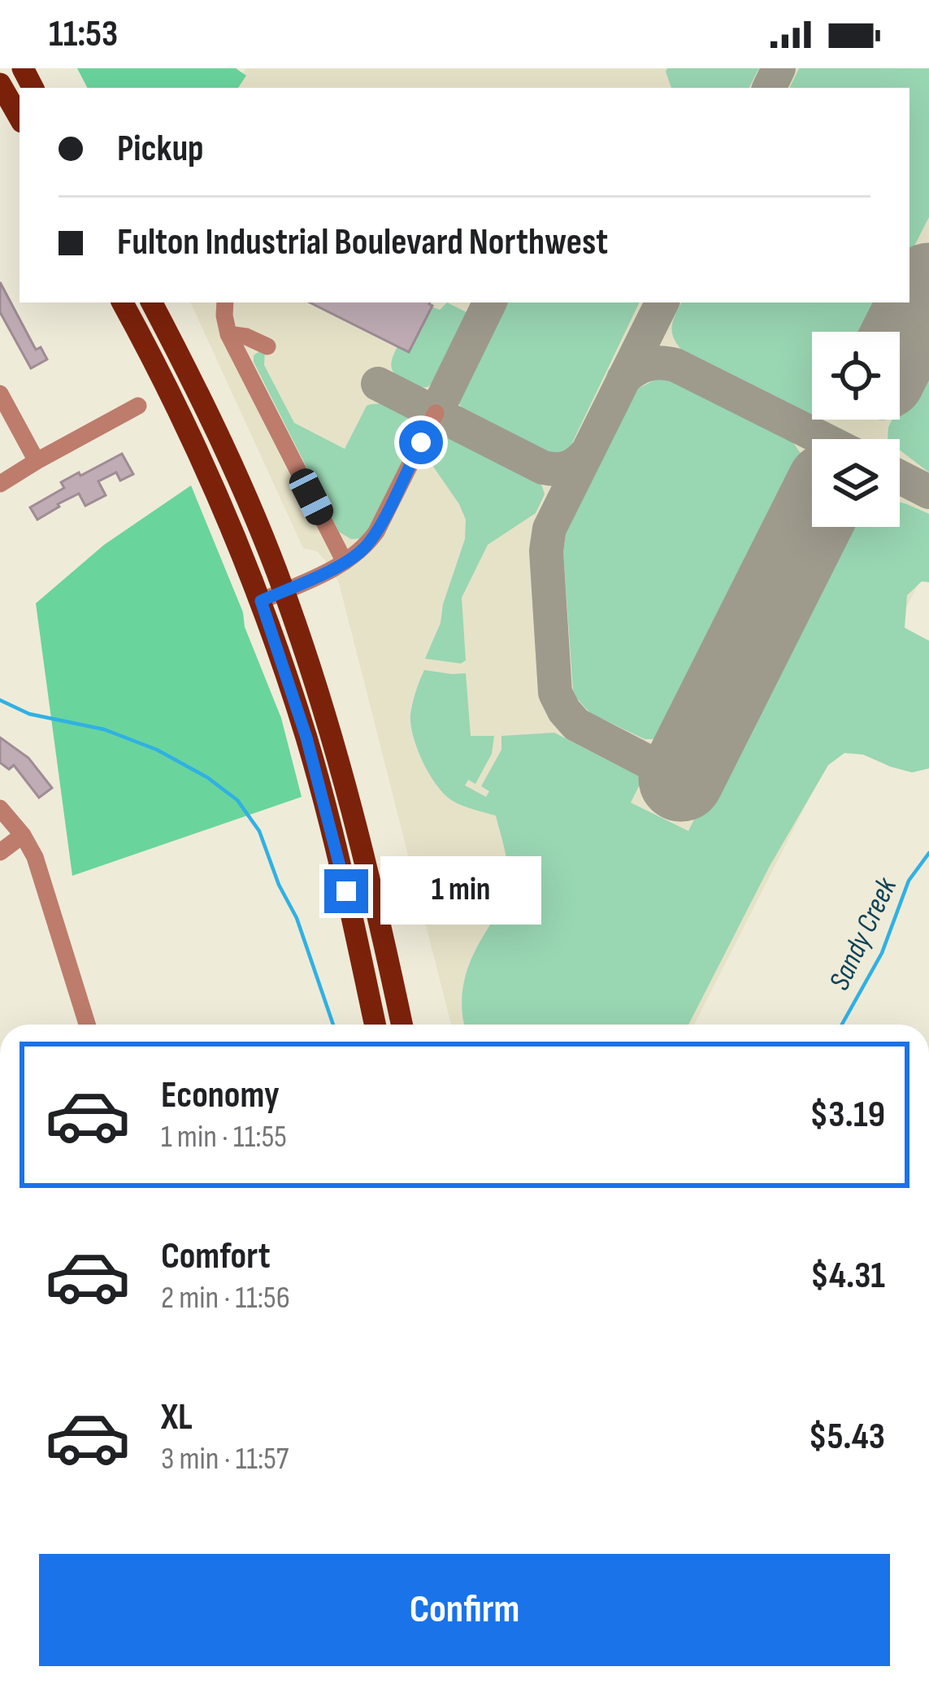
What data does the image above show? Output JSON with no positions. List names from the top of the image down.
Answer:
{
  "water": ["Sandy Creek"],
  "page": {
    "status": "11:53",
    "banner": ["Pickup", "Fulton Industrial Boulevard Northwest"],
    "bubble": "1 min",
    "list": [
      {
        "name": "Economy",
        "note": "1 min · 11:55",
        "value": "$3.19"
      },
      {
        "name": "Comfort",
        "note": "2 min · 11:56",
        "value": "$4.31"
      },
      {
        "name": "XL",
        "note": "3 min · 11:57",
        "value": "$5.43"
      }
    ],
    "buttons": "Confirm"
  }
}
